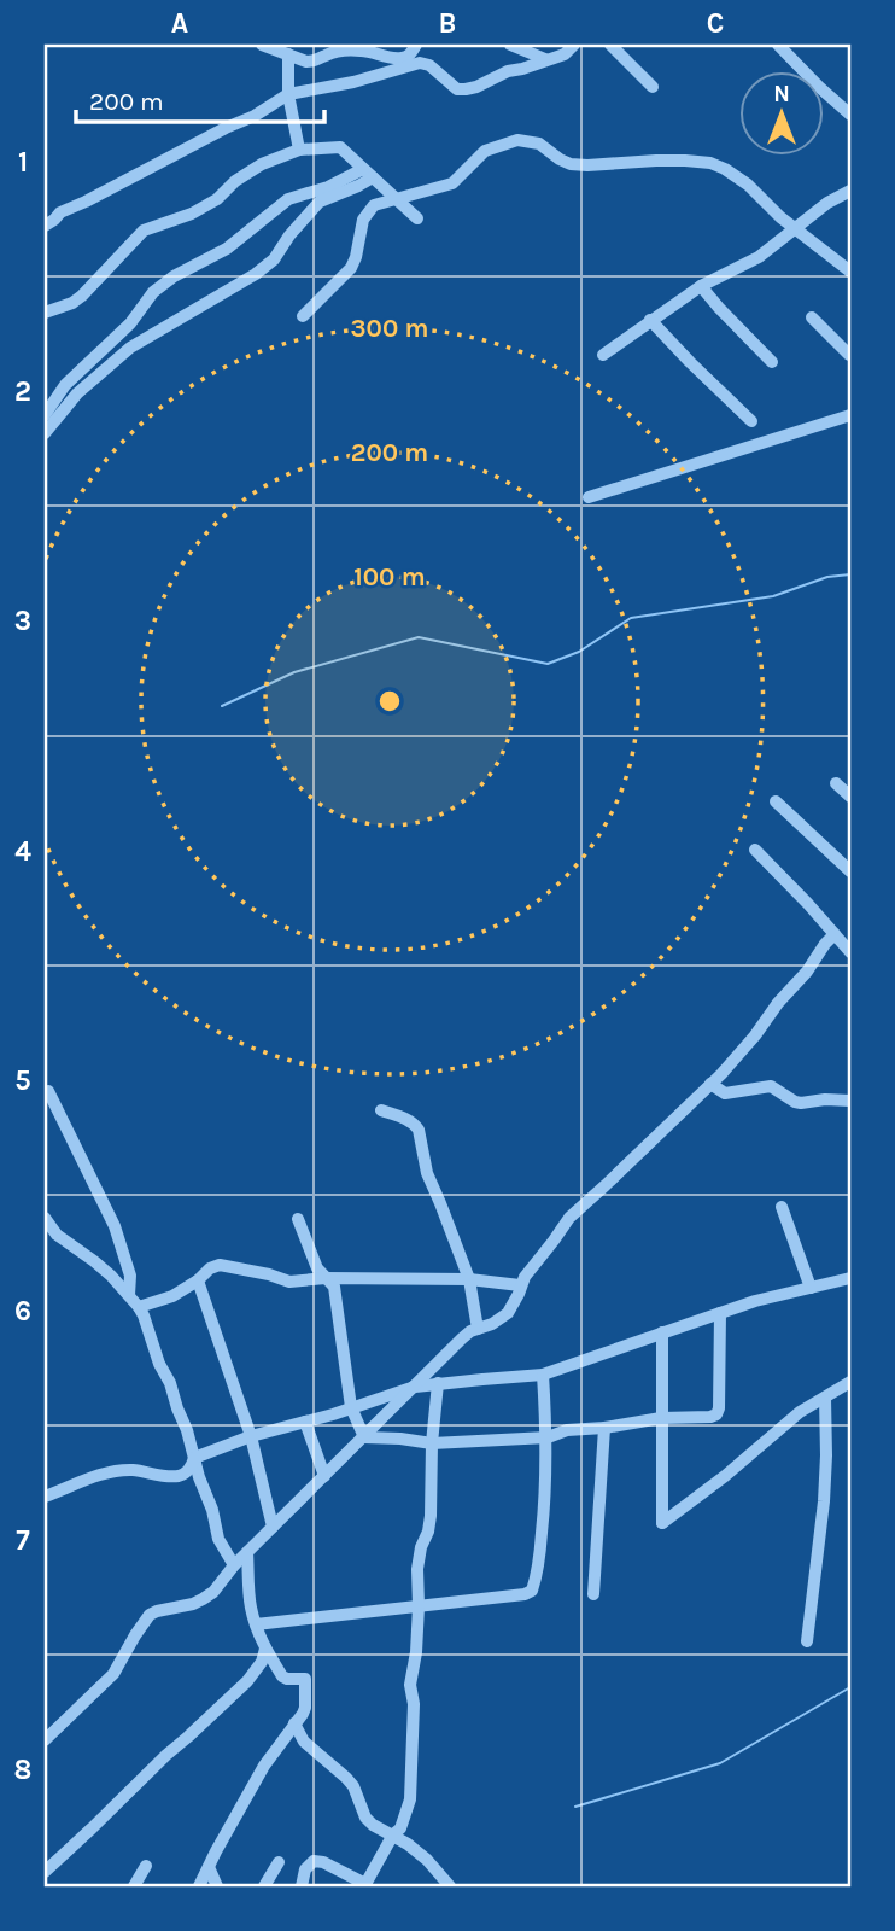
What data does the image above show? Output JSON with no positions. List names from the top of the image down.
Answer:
{
  "scale_bar": "200 m",
  "north": "top",
  "grid": {
    "columns": ["A", "B", "C"],
    "rows": [
      "1",
      "2",
      "3",
      "4",
      "5",
      "6",
      "7",
      "8"
    ]
  },
  "rings": ["300 m", "200 m", "100 m"]
}
